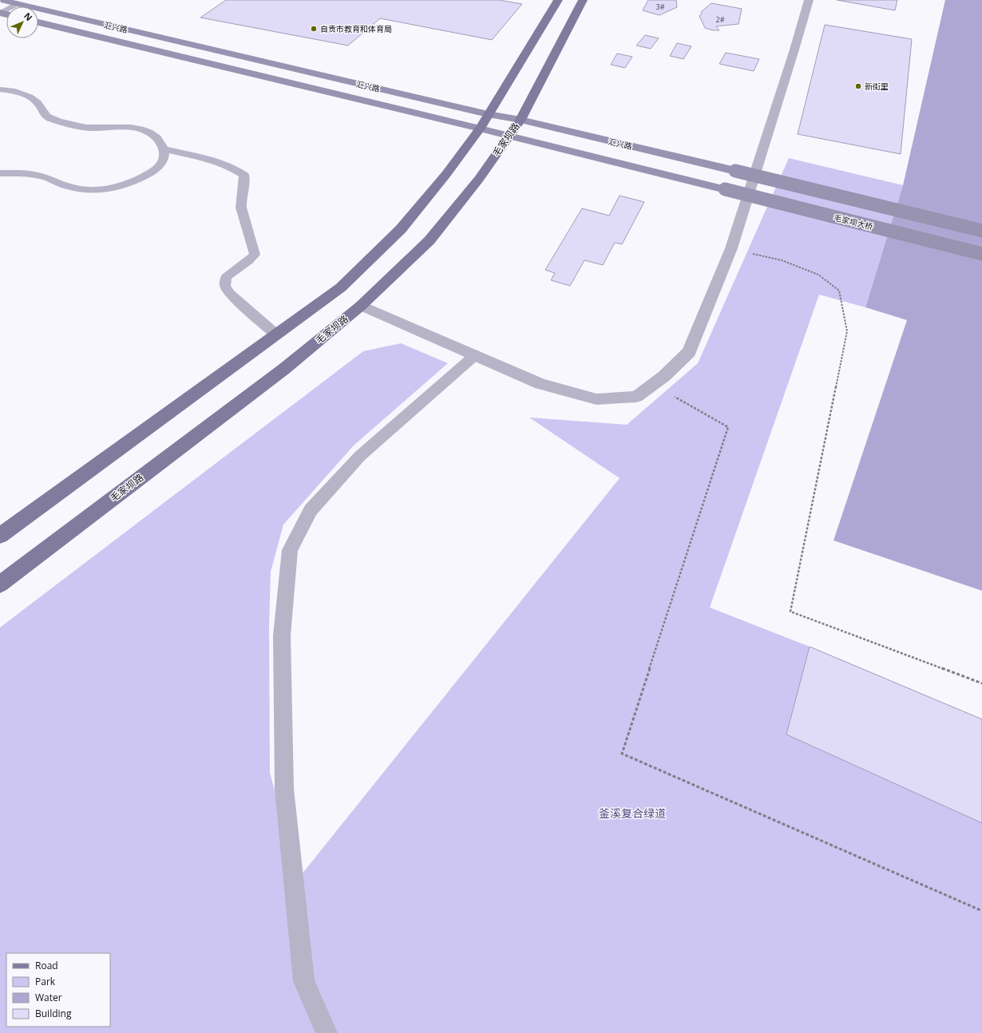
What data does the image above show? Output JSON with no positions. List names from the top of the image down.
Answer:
{
  "streets": {
    "main road": ["汇兴路", "毛家坝路", "毛家坝大桥"]
  },
  "crossings": [
    ["汇兴路", "毛家坝路"],
    ["汇兴路", "毛家坝大桥"]
  ],
  "parks": ["釜溪复合绿道"],
  "places": ["自贡市教育和体育局", "新街里"],
  "house_numbers": ["3#", "2#"],
  "legend": [
    "Road",
    "Park",
    "Water",
    "Building"
  ],
  "north": "top right"
}
